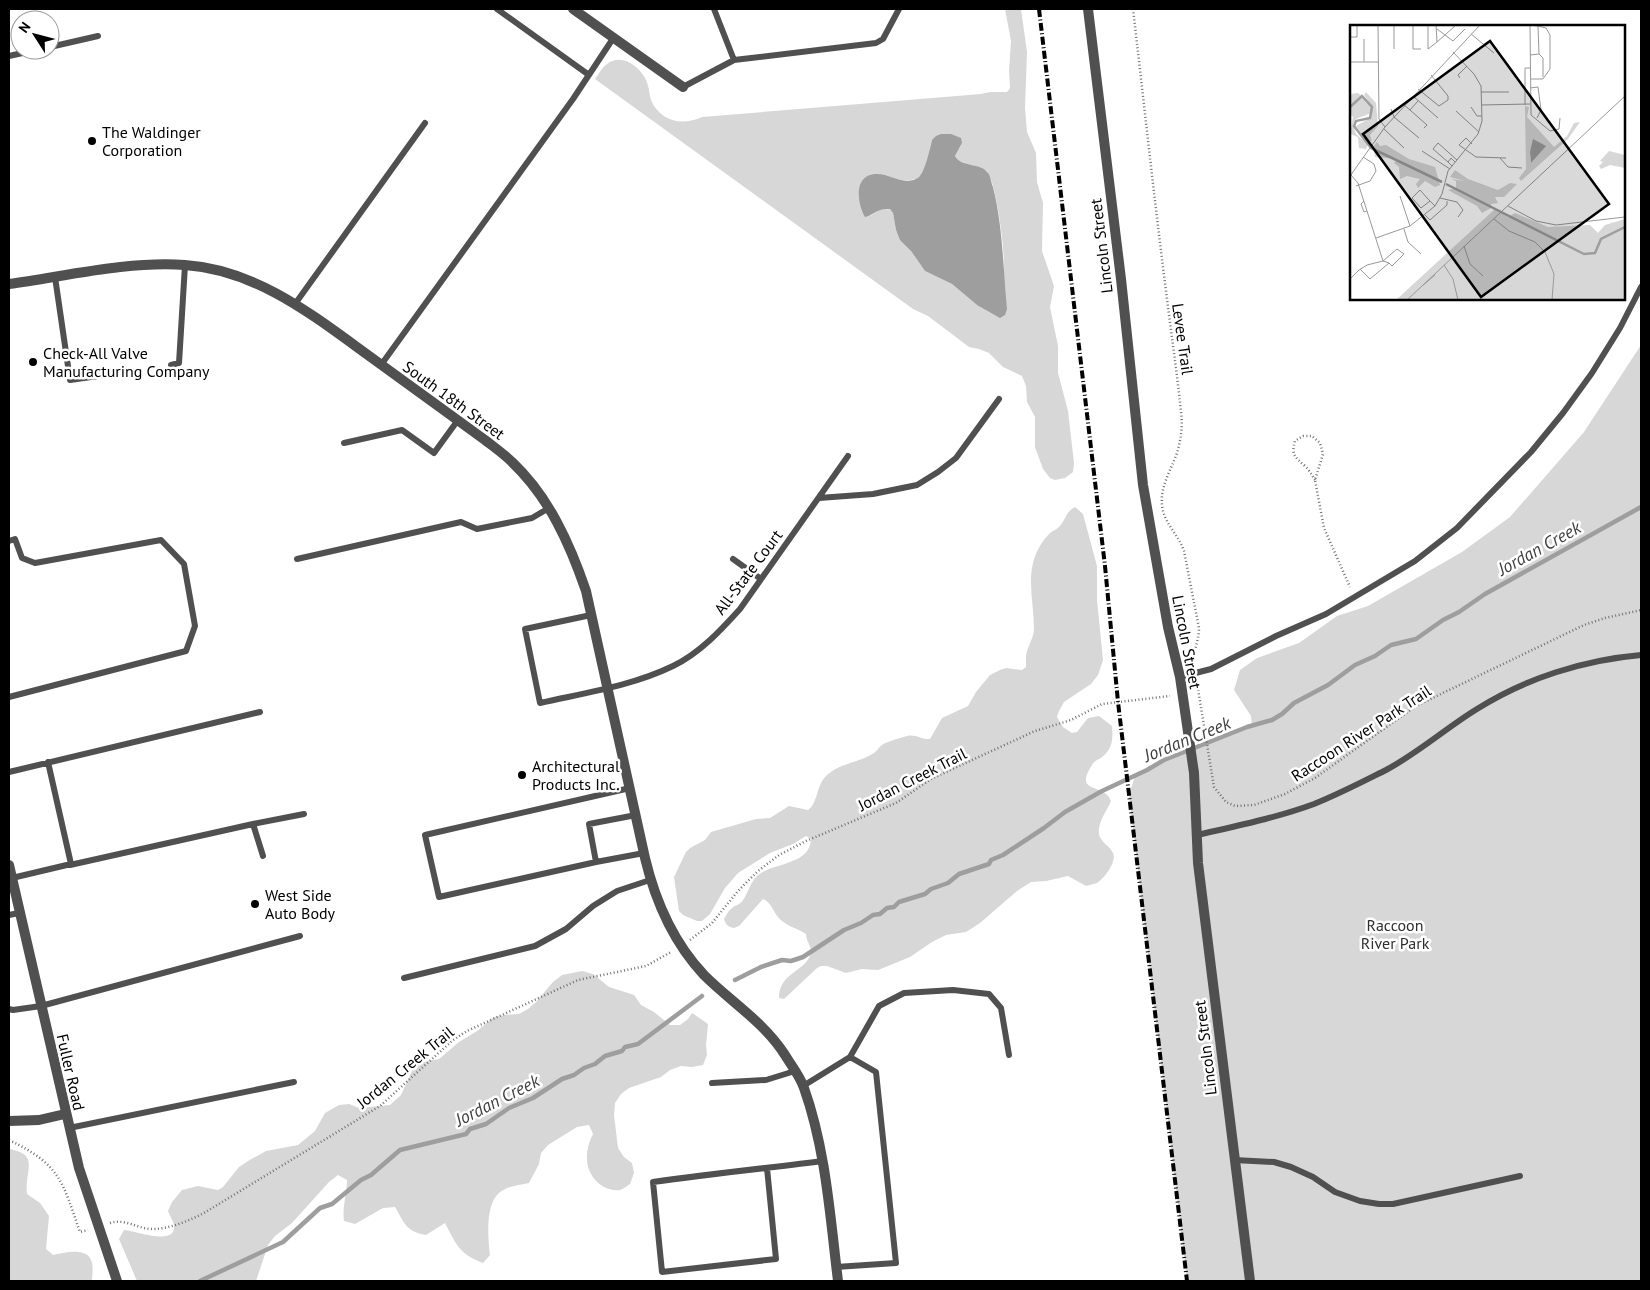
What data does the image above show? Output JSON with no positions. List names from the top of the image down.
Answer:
{
  "streets": {
    "street": ["Lincoln Street", "South 18th Street", "Fuller Road"],
    "lane": ["All-State Court"],
    "path": ["Levee Trail", "Raccoon River Park Trail", "Jordan Creek Trail"]
  },
  "crossings": [
    ["South 18th Street", "All-State Court"]
  ],
  "water": ["Jordan Creek"],
  "parks": ["Raccoon River Park"],
  "places": [
    "The Waldinger Corporation",
    "Check-All Valve Manufacturing Company",
    "Architectural Products Inc.",
    "West Side Auto Body"
  ],
  "north": "top left"
}
